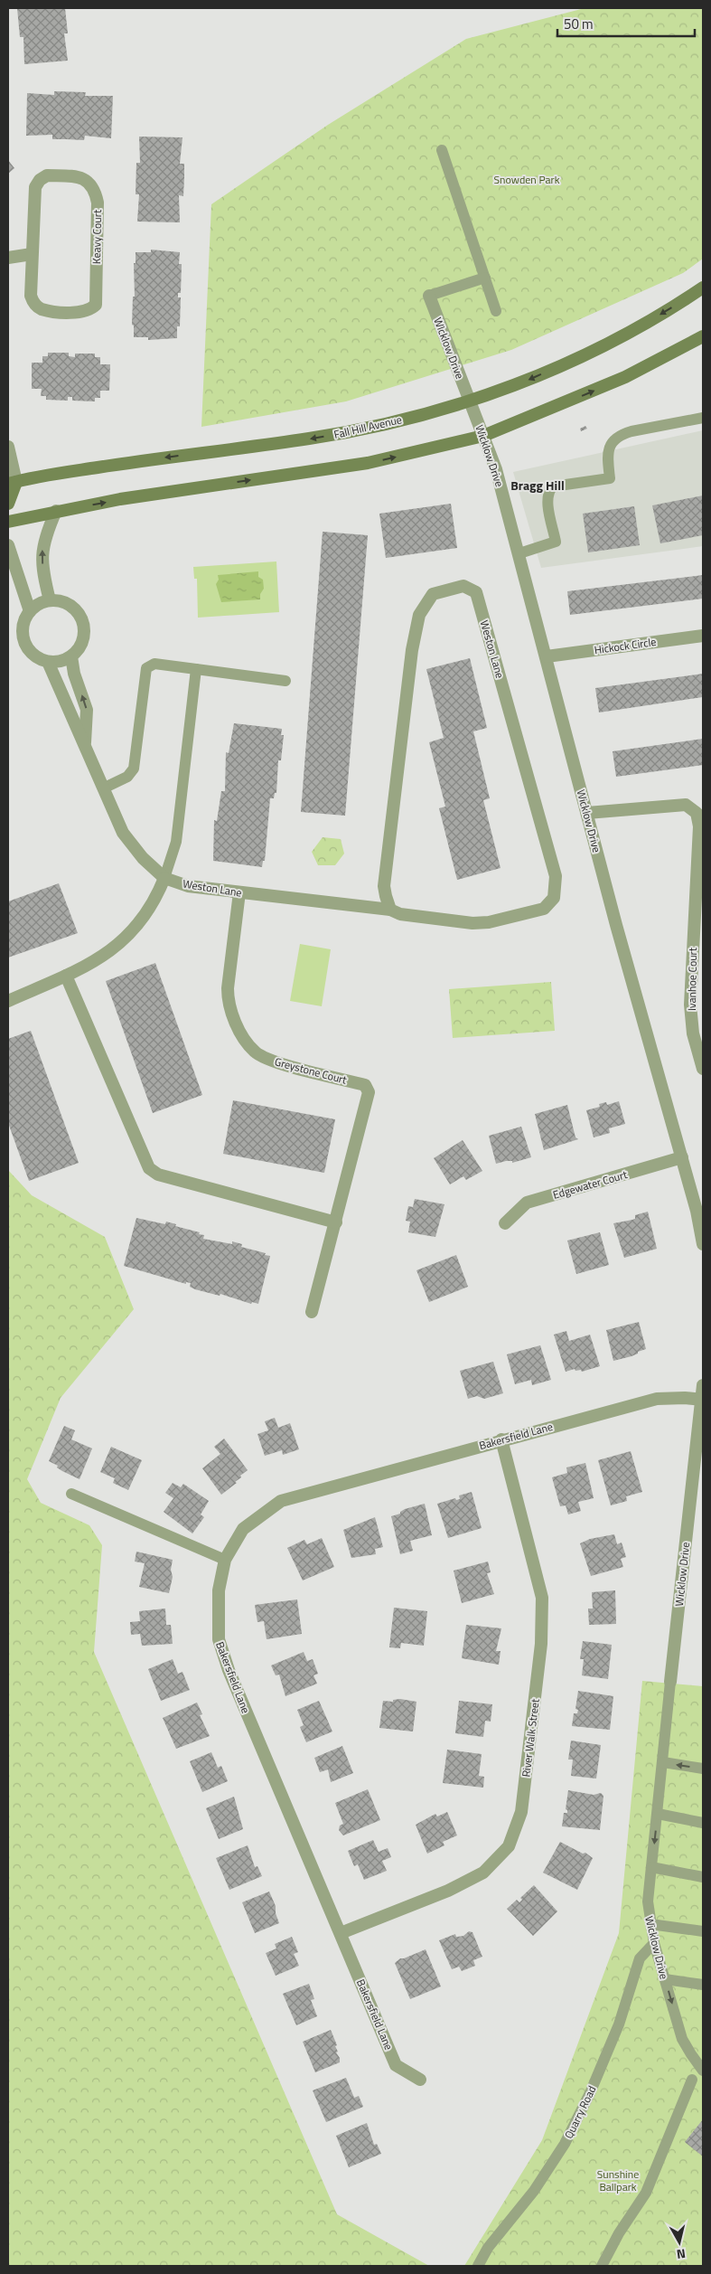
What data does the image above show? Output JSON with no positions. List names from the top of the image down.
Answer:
{
  "streets": {
    "main road": ["Fall Hill Avenue"],
    "street": [
      "Keavy Court",
      "WIcklow Drive",
      "Wicklow Drive",
      "Hickock Circle",
      "Weston Lane",
      "Ivanhoe Court",
      "Greystone Court",
      "Edgewater Court",
      "Bakersfield Lane",
      "River Walk Street"
    ],
    "lane": ["Quarry Road"]
  },
  "crossings": [
    ["WIcklow Drive", "Fall Hill Avenue"],
    ["WIcklow Drive", "Wicklow Drive"],
    ["Fall Hill Avenue", "Wicklow Drive"],
    ["Wicklow Drive", "Hickock Circle"],
    ["Wicklow Drive", "Ivanhoe Court"],
    ["Wicklow Drive", "Edgewater Court"],
    ["Wicklow Drive", "Bakersfield Lane"],
    ["Wicklow Drive", "Quarry Road"],
    ["Weston Lane", "Greystone Court"],
    ["Bakersfield Lane", "River Walk Street"]
  ],
  "districts": ["Bragg Hill"],
  "parks": ["Snowden Park", "Sunshine Ballpark"],
  "scale_bar": "50 m",
  "north": "bottom"
}
